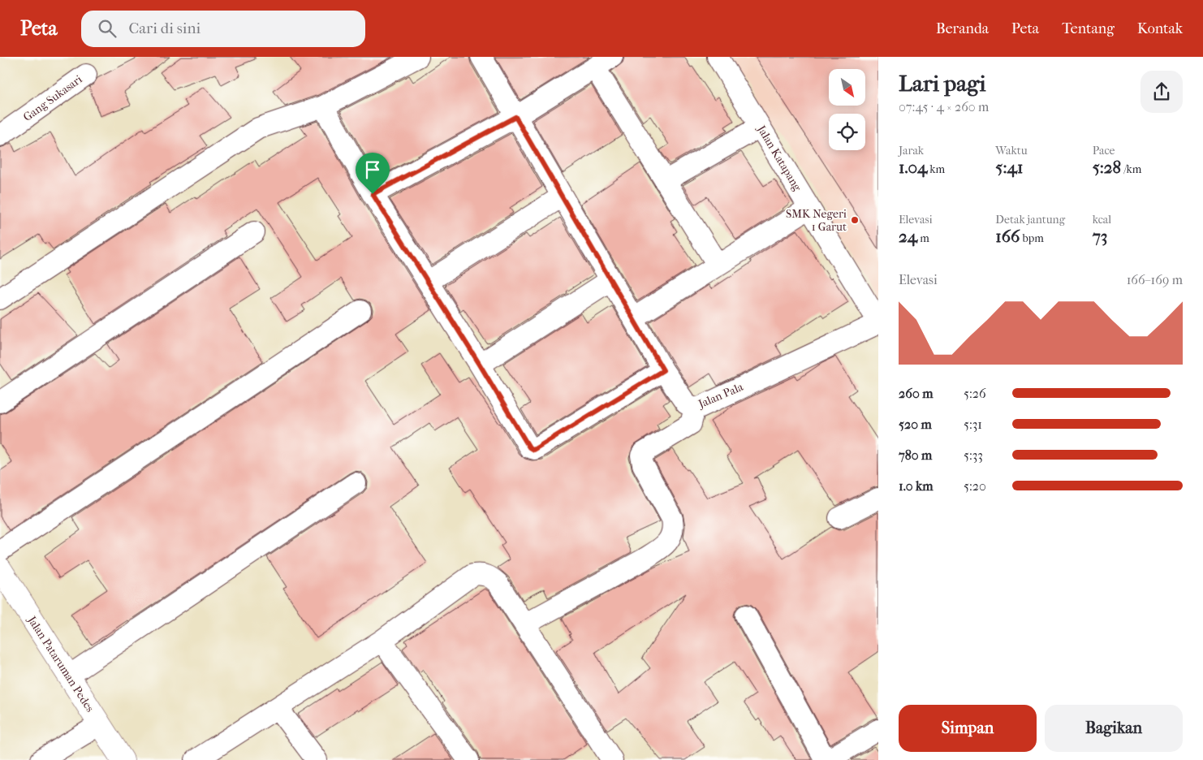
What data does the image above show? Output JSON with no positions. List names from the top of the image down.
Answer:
{
  "streets": {
    "street": [
      "Gang Sukasari",
      "Jalan Katapang",
      "Jalan Pala",
      "Jalan Pataruman Pedes"
    ]
  },
  "crossings": [
    ["Jalan Katapang", "Jalan Pala"]
  ],
  "places": ["SMK Negeri 1 Garut"],
  "north": "bottom right",
  "page": {
    "header": "Peta",
    "search": "Cari di sini",
    "nav": [
      "Beranda",
      "Peta",
      "Tentang",
      "Kontak"
    ],
    "heading": ["Lari pagi", "07:45 · 4 × 260 m"],
    "stats": [
      ["Jarak", "1.04 km"],
      ["Waktu", "5:41"],
      ["Pace", "5:28 /km"],
      ["Elevasi", "24 m"],
      ["Detak jantung", "166 bpm"],
      ["kcal", "73"]
    ],
    "chart": ["Elevasi", "166–169 m"],
    "list": [
      {
        "name": "260 m",
        "note": "5:26"
      },
      {
        "name": "520 m",
        "note": "5:31"
      },
      {
        "name": "780 m",
        "note": "5:33"
      },
      {
        "name": "1.0 km",
        "note": "5:20"
      }
    ],
    "buttons": ["Simpan", "Bagikan"]
  }
}
